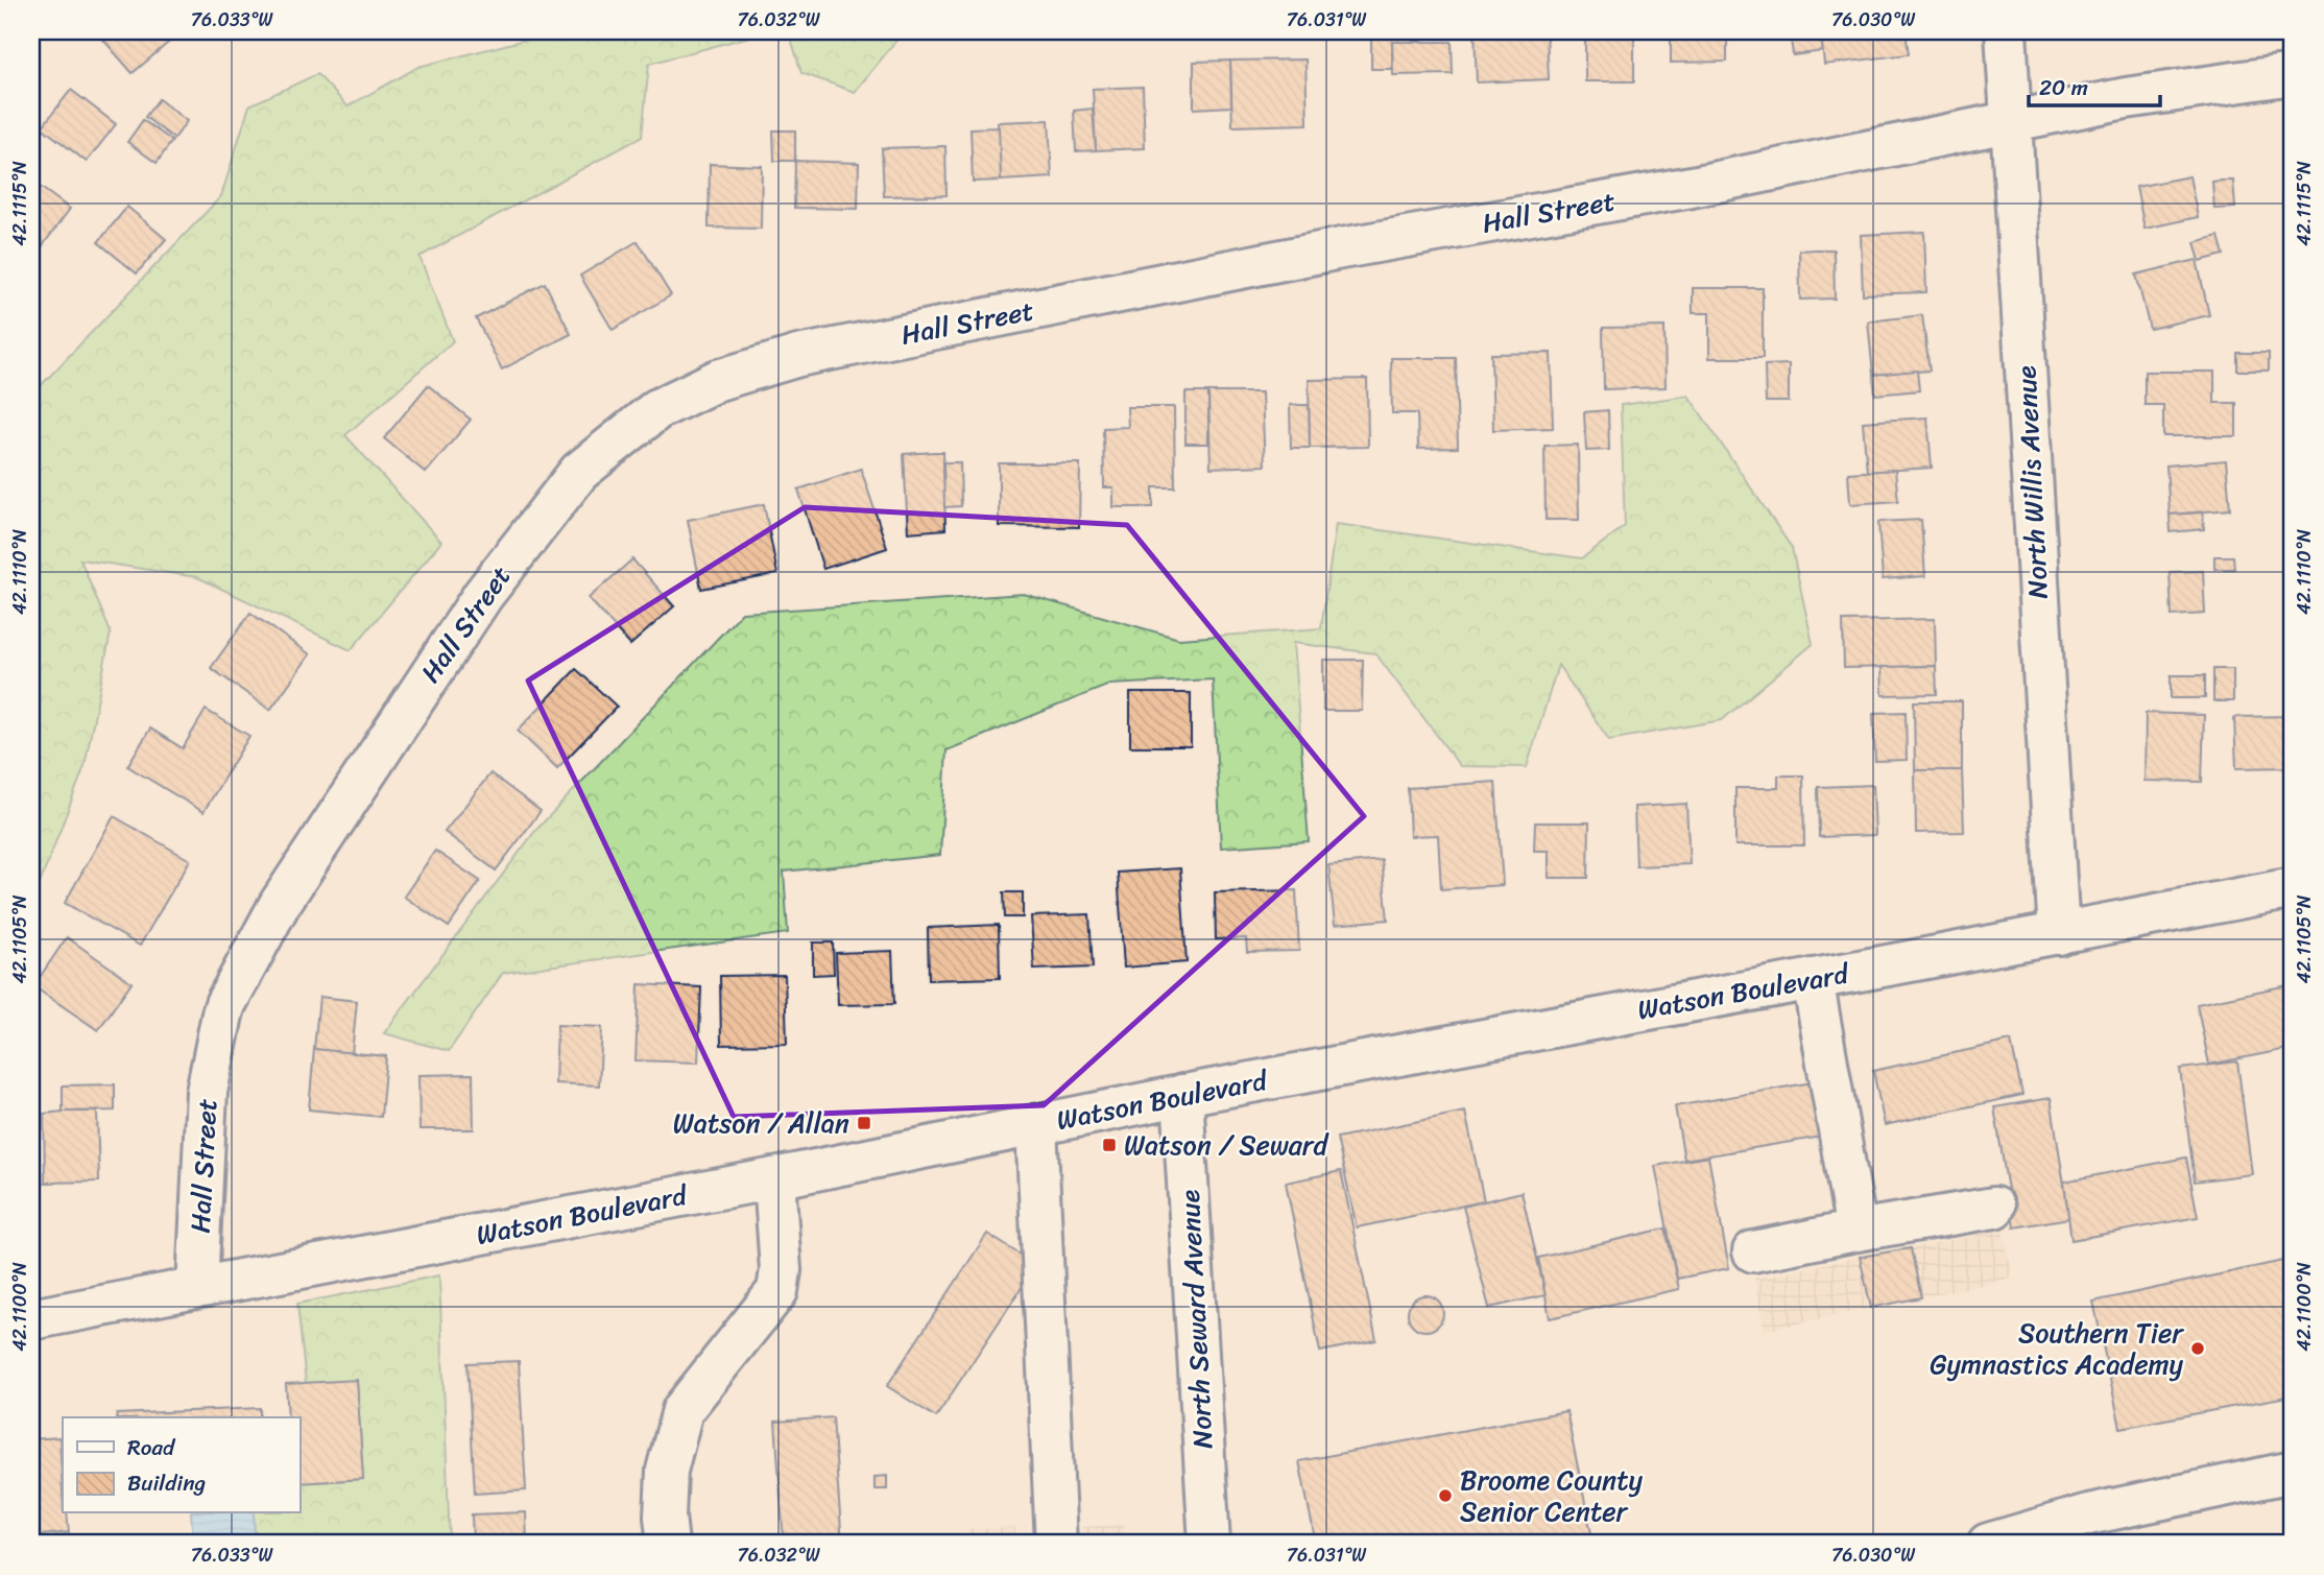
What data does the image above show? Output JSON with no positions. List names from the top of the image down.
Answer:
{
  "streets": {
    "street": [
      "Hall Street",
      "North Willis Avenue",
      "Watson Boulevard",
      "North Seward Avenue"
    ]
  },
  "crossings": [
    ["Hall Street", "North Willis Avenue"],
    ["Hall Street", "Watson Boulevard"],
    ["North Willis Avenue", "Watson Boulevard"],
    ["Watson Boulevard", "North Seward Avenue"]
  ],
  "places": {
    "transit": ["Watson / Allan", "Watson / Seward"],
    "other": ["Southern Tier Gymnastics Academy", "Broome County Senior Center"]
  },
  "legend": ["Road", "Building"],
  "scale_bar": "20 m",
  "coordinates": [
    "76.033°W",
    "76.032°W",
    "76.031°W",
    "76.030°W",
    "42.1115°N",
    "42.1110°N",
    "42.1105°N",
    "42.1100°N"
  ]
}
